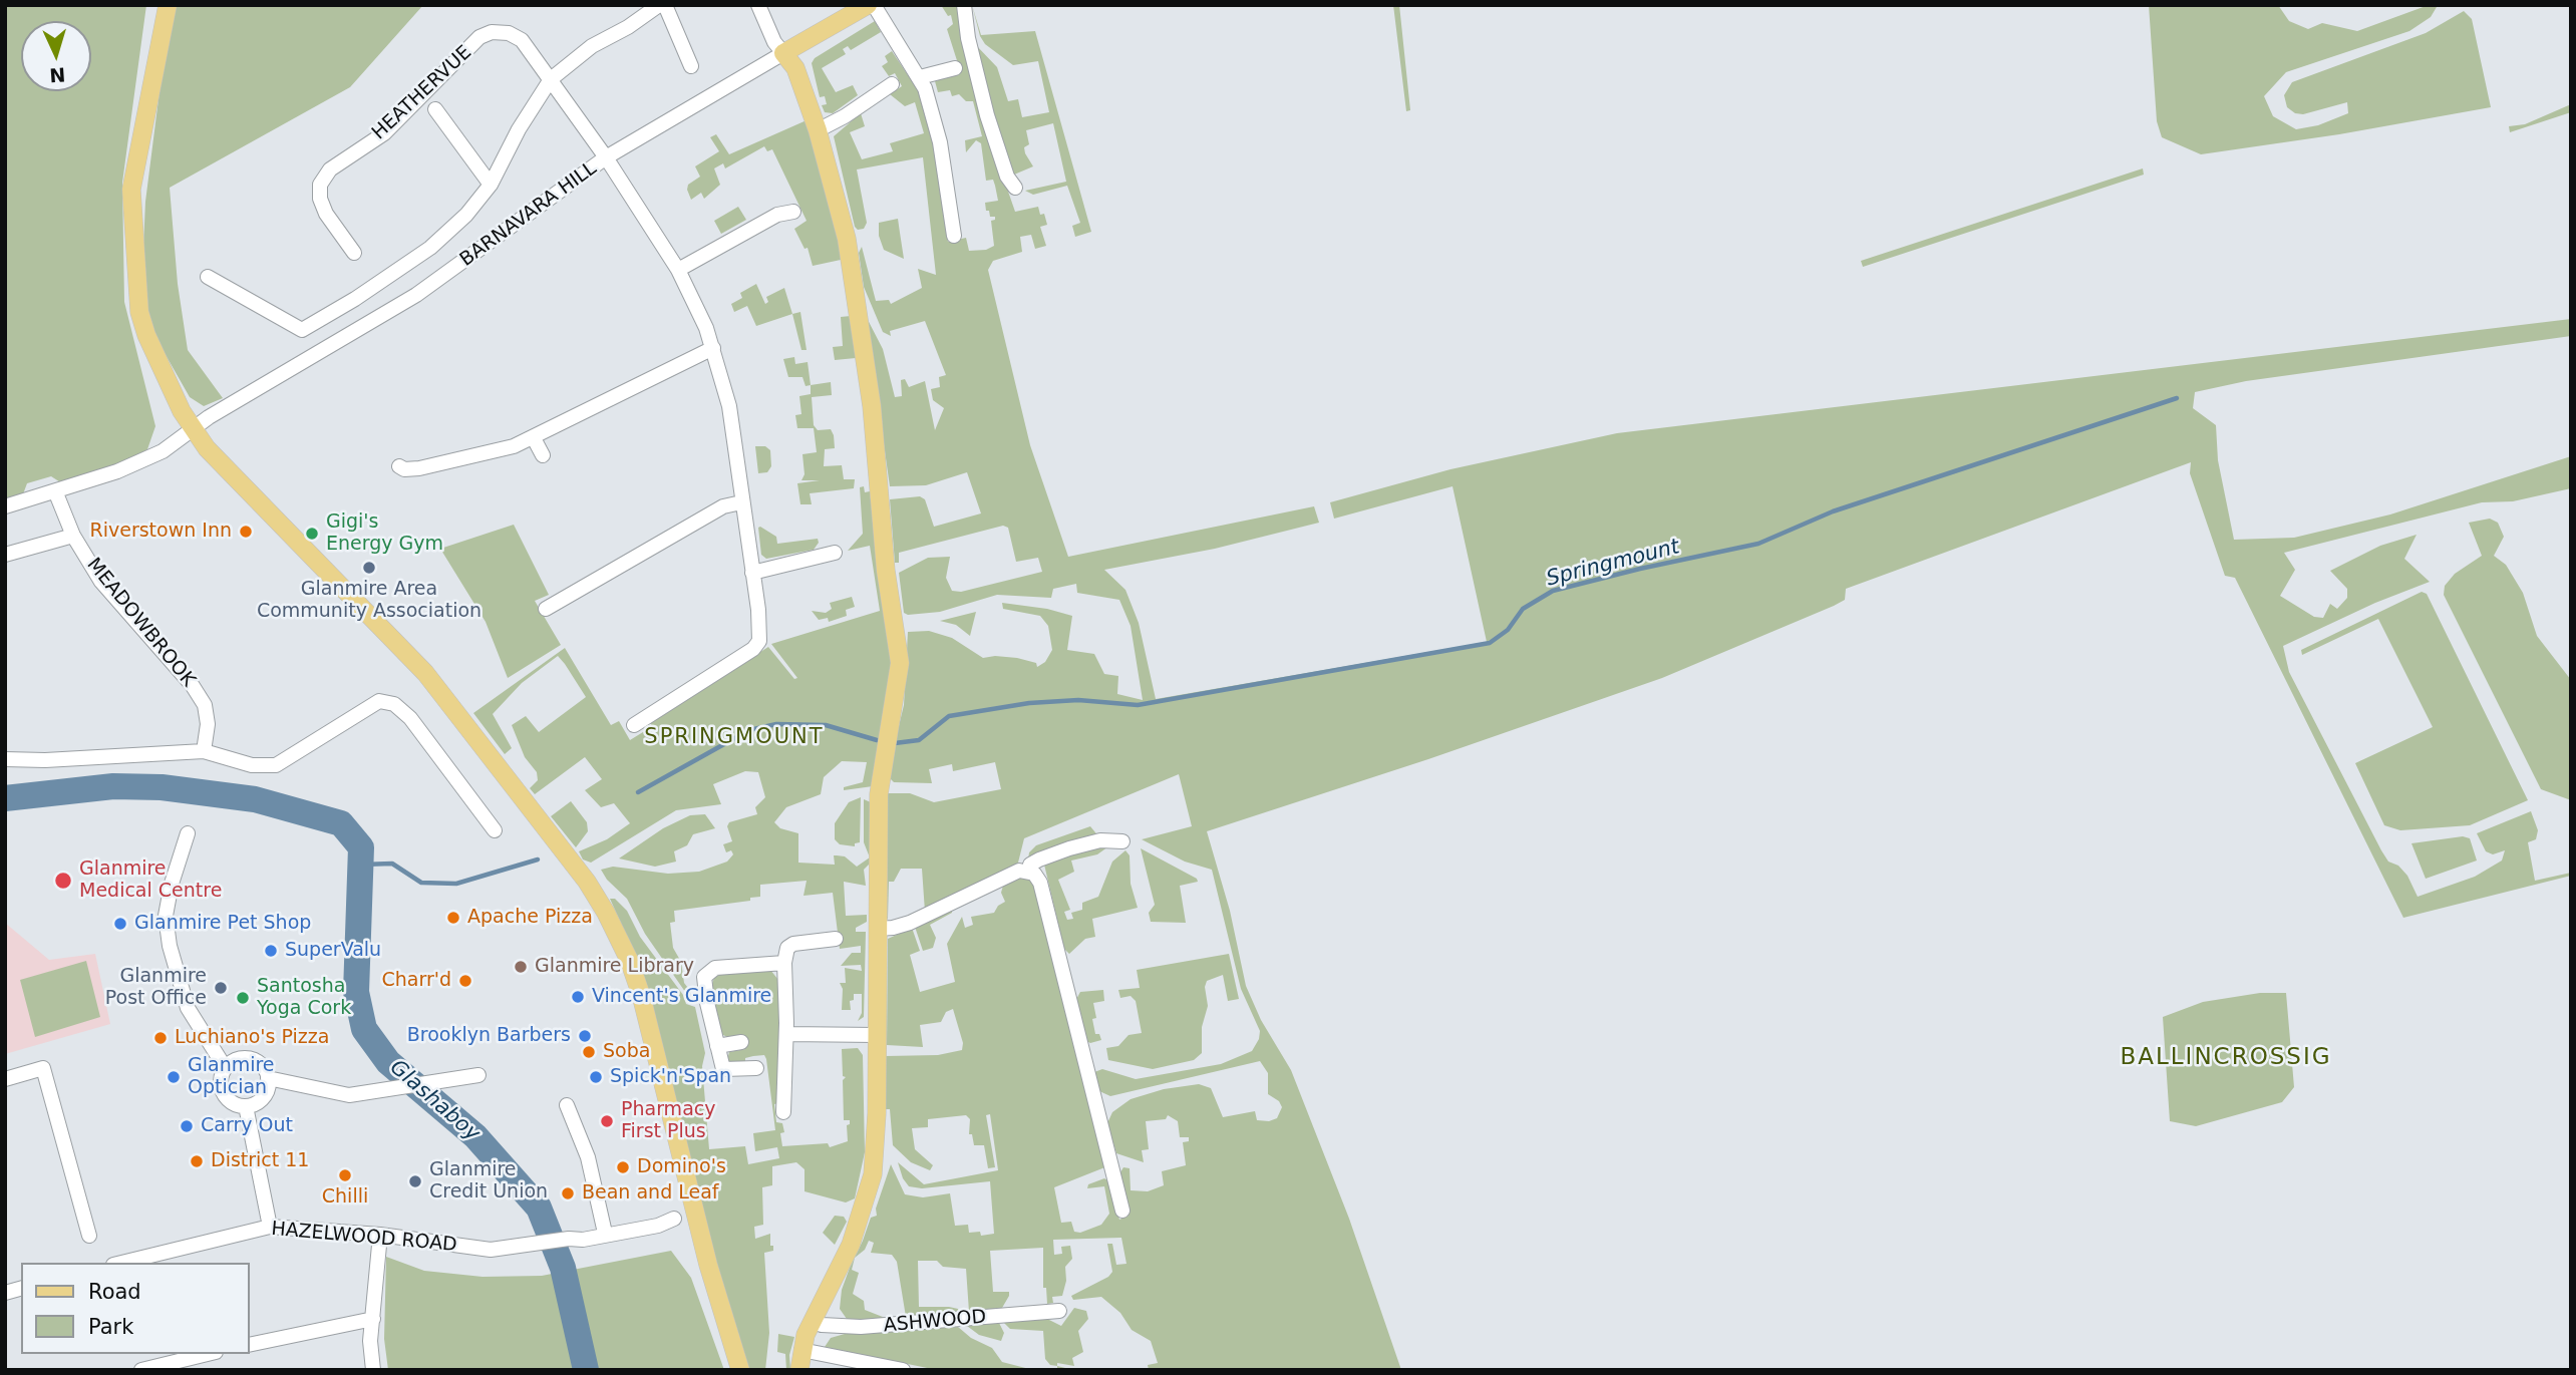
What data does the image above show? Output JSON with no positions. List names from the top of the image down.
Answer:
{
  "streets": {
    "main road": ["BARNAVARA HILL"],
    "street": [
      "HEATHERVUE",
      "MEADOWBROOK",
      "HAZELWOOD ROAD",
      "ASHWOOD"
    ]
  },
  "crossings": [
    ["HEATHERVUE", "BARNAVARA HILL"],
    ["BARNAVARA HILL", "MEADOWBROOK"]
  ],
  "districts": ["SPRINGMOUNT", "BALLINCROSSIG"],
  "water": ["Springmount", "Glashaboy"],
  "places": [
    "Riverstown Inn",
    "Gigi's Energy Gym",
    "Glanmire Area Community Association",
    "Glanmire Medical Centre",
    "Apache Pizza",
    "Glanmire Pet Shop",
    "SuperValu",
    "Glanmire Library",
    "Charr'd",
    "Glanmire Post Office",
    "Vincent's Glanmire",
    "Santosha Yoga Cork",
    "Brooklyn Barbers",
    "Luchiano's Pizza",
    "Soba",
    "Glanmire Optician",
    "Spick'n'Span",
    "Pharmacy First Plus",
    "Carry Out",
    "District 11",
    "Domino's",
    "Chilli",
    "Glanmire Credit Union",
    "Bean and Leaf"
  ],
  "legend": ["Road", "Park"],
  "north": "bottom"
}
